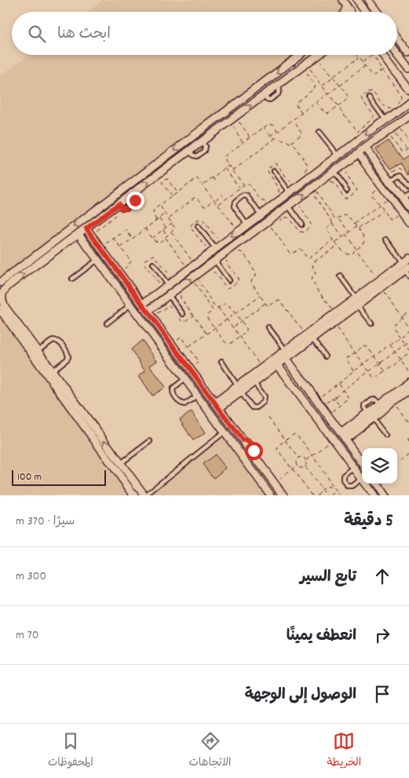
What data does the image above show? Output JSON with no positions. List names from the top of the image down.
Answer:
{
  "scale_bar": "100 m",
  "page": {
    "search": "ابحث هنا",
    "scale": "100 m",
    "heading": ["5 دقيقة", "سيرًا · 370 m"],
    "list": [
      ["تابع السير", "300 m"],
      ["انعطف يمينًا", "70 m"],
      "الوصول إلى الوجهة"
    ],
    "nav": ["الخريطة", "الاتجاهات", "المحفوظات"]
  }
}
